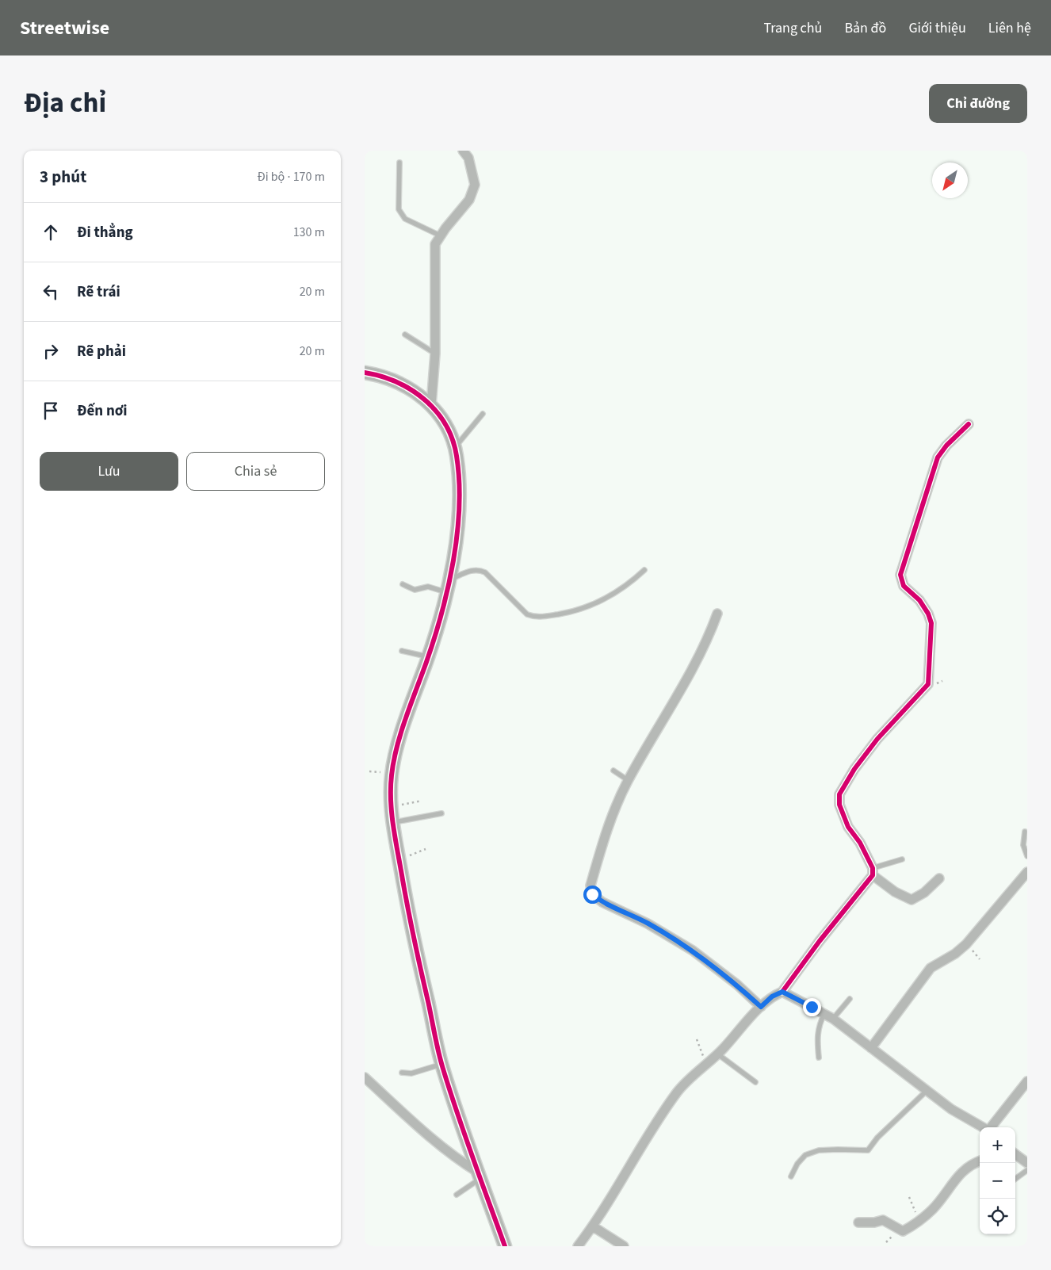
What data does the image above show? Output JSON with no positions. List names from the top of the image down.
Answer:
{
  "north": "bottom left",
  "page": {
    "header": "Streetwise",
    "nav": [
      "Trang chủ",
      "Bản đồ",
      "Giới thiệu",
      "Liên hệ"
    ],
    "title": "Địa chỉ",
    "buttons": [
      "Chỉ đường",
      ["Lưu", "Chia sẻ"]
    ],
    "heading": ["3 phút", "Đi bộ · 170 m"],
    "list": [
      ["Đi thẳng", "130 m"],
      ["Rẽ trái", "20 m"],
      ["Rẽ phải", "20 m"],
      "Đến nơi"
    ],
    "map_buttons": ["+", "−"]
  }
}
